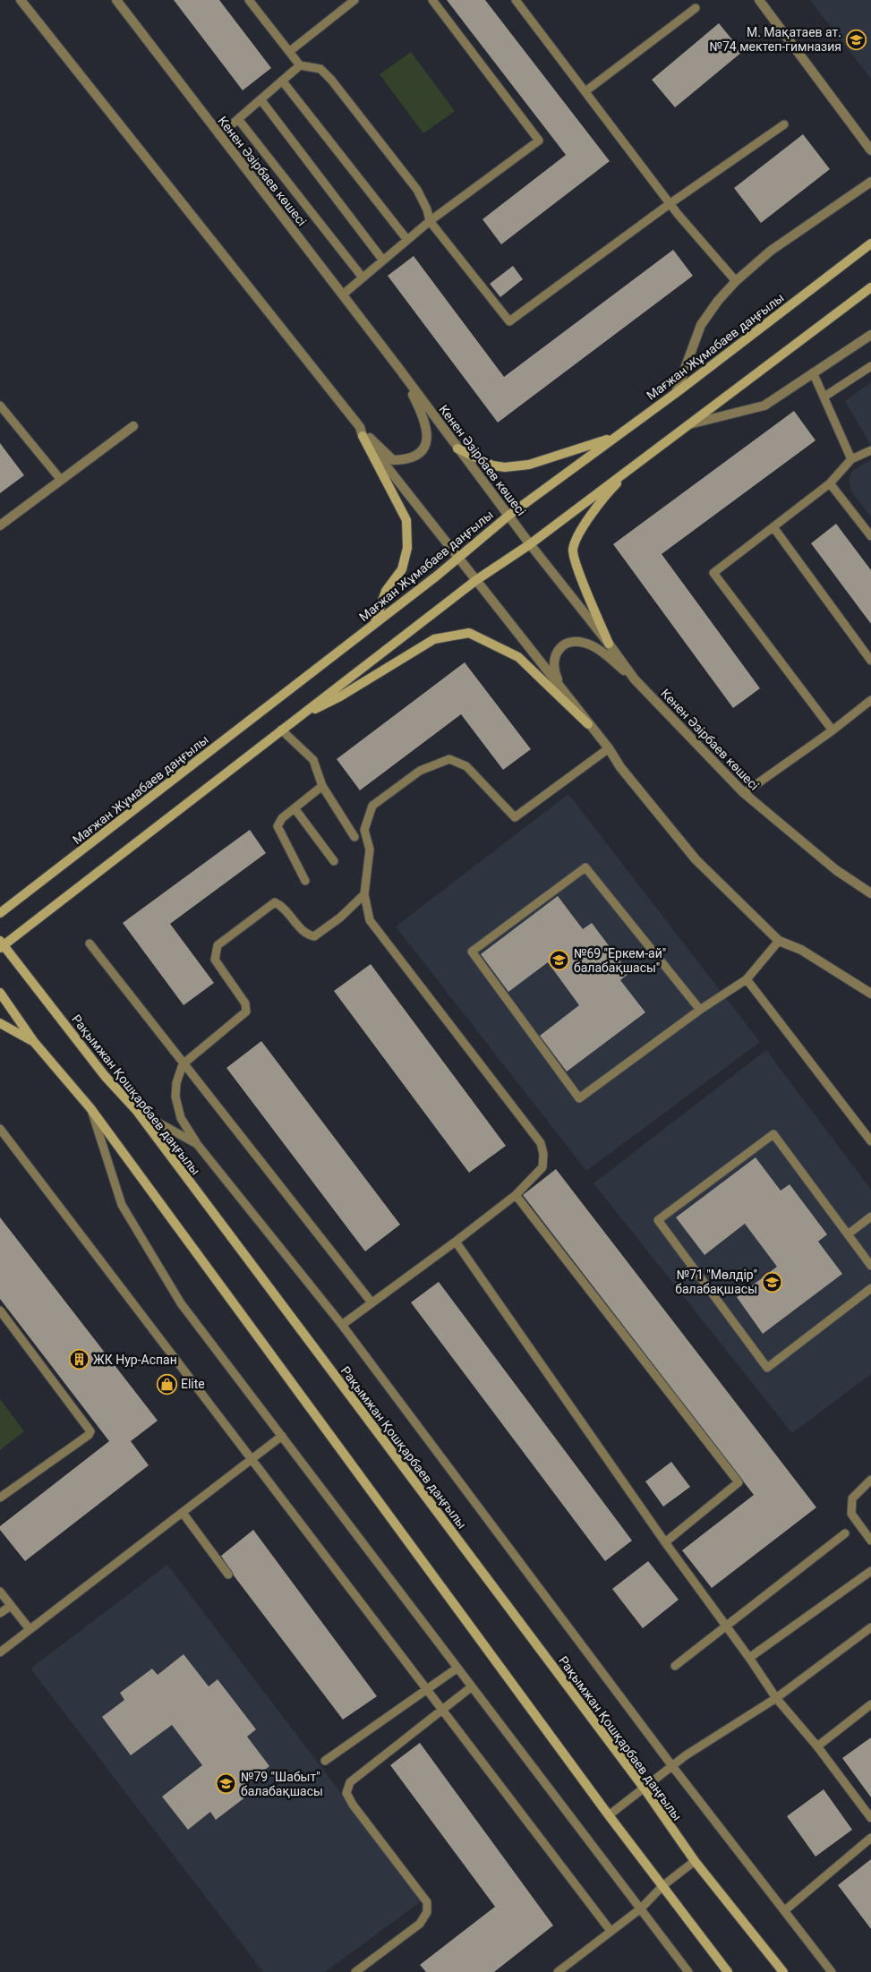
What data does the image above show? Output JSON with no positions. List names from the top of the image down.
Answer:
{
  "streets": {
    "main road": ["Мағжан Жұмабаев даңғылы", "Рақымжан Қошқарбаев даңғылы"],
    "street": ["Кенен Әзірбаев көшесі"]
  },
  "crossings": [
    ["Кенен Әзірбаев көшесі", "Мағжан Жұмабаев даңғылы"]
  ],
  "places": {
    "school or university": [
      "М. Мақатаев ат. №74 мектеп-гимназия",
      "№69 \"Еркем-ай\" балабақшасы\"",
      "№71 \"Мөлдір\" балабақшасы",
      "№79 \"Шабыт\" балабақшасы"
    ],
    "building": ["ЖК Нур-Аспан"],
    "shop": ["Elite"]
  }
}
